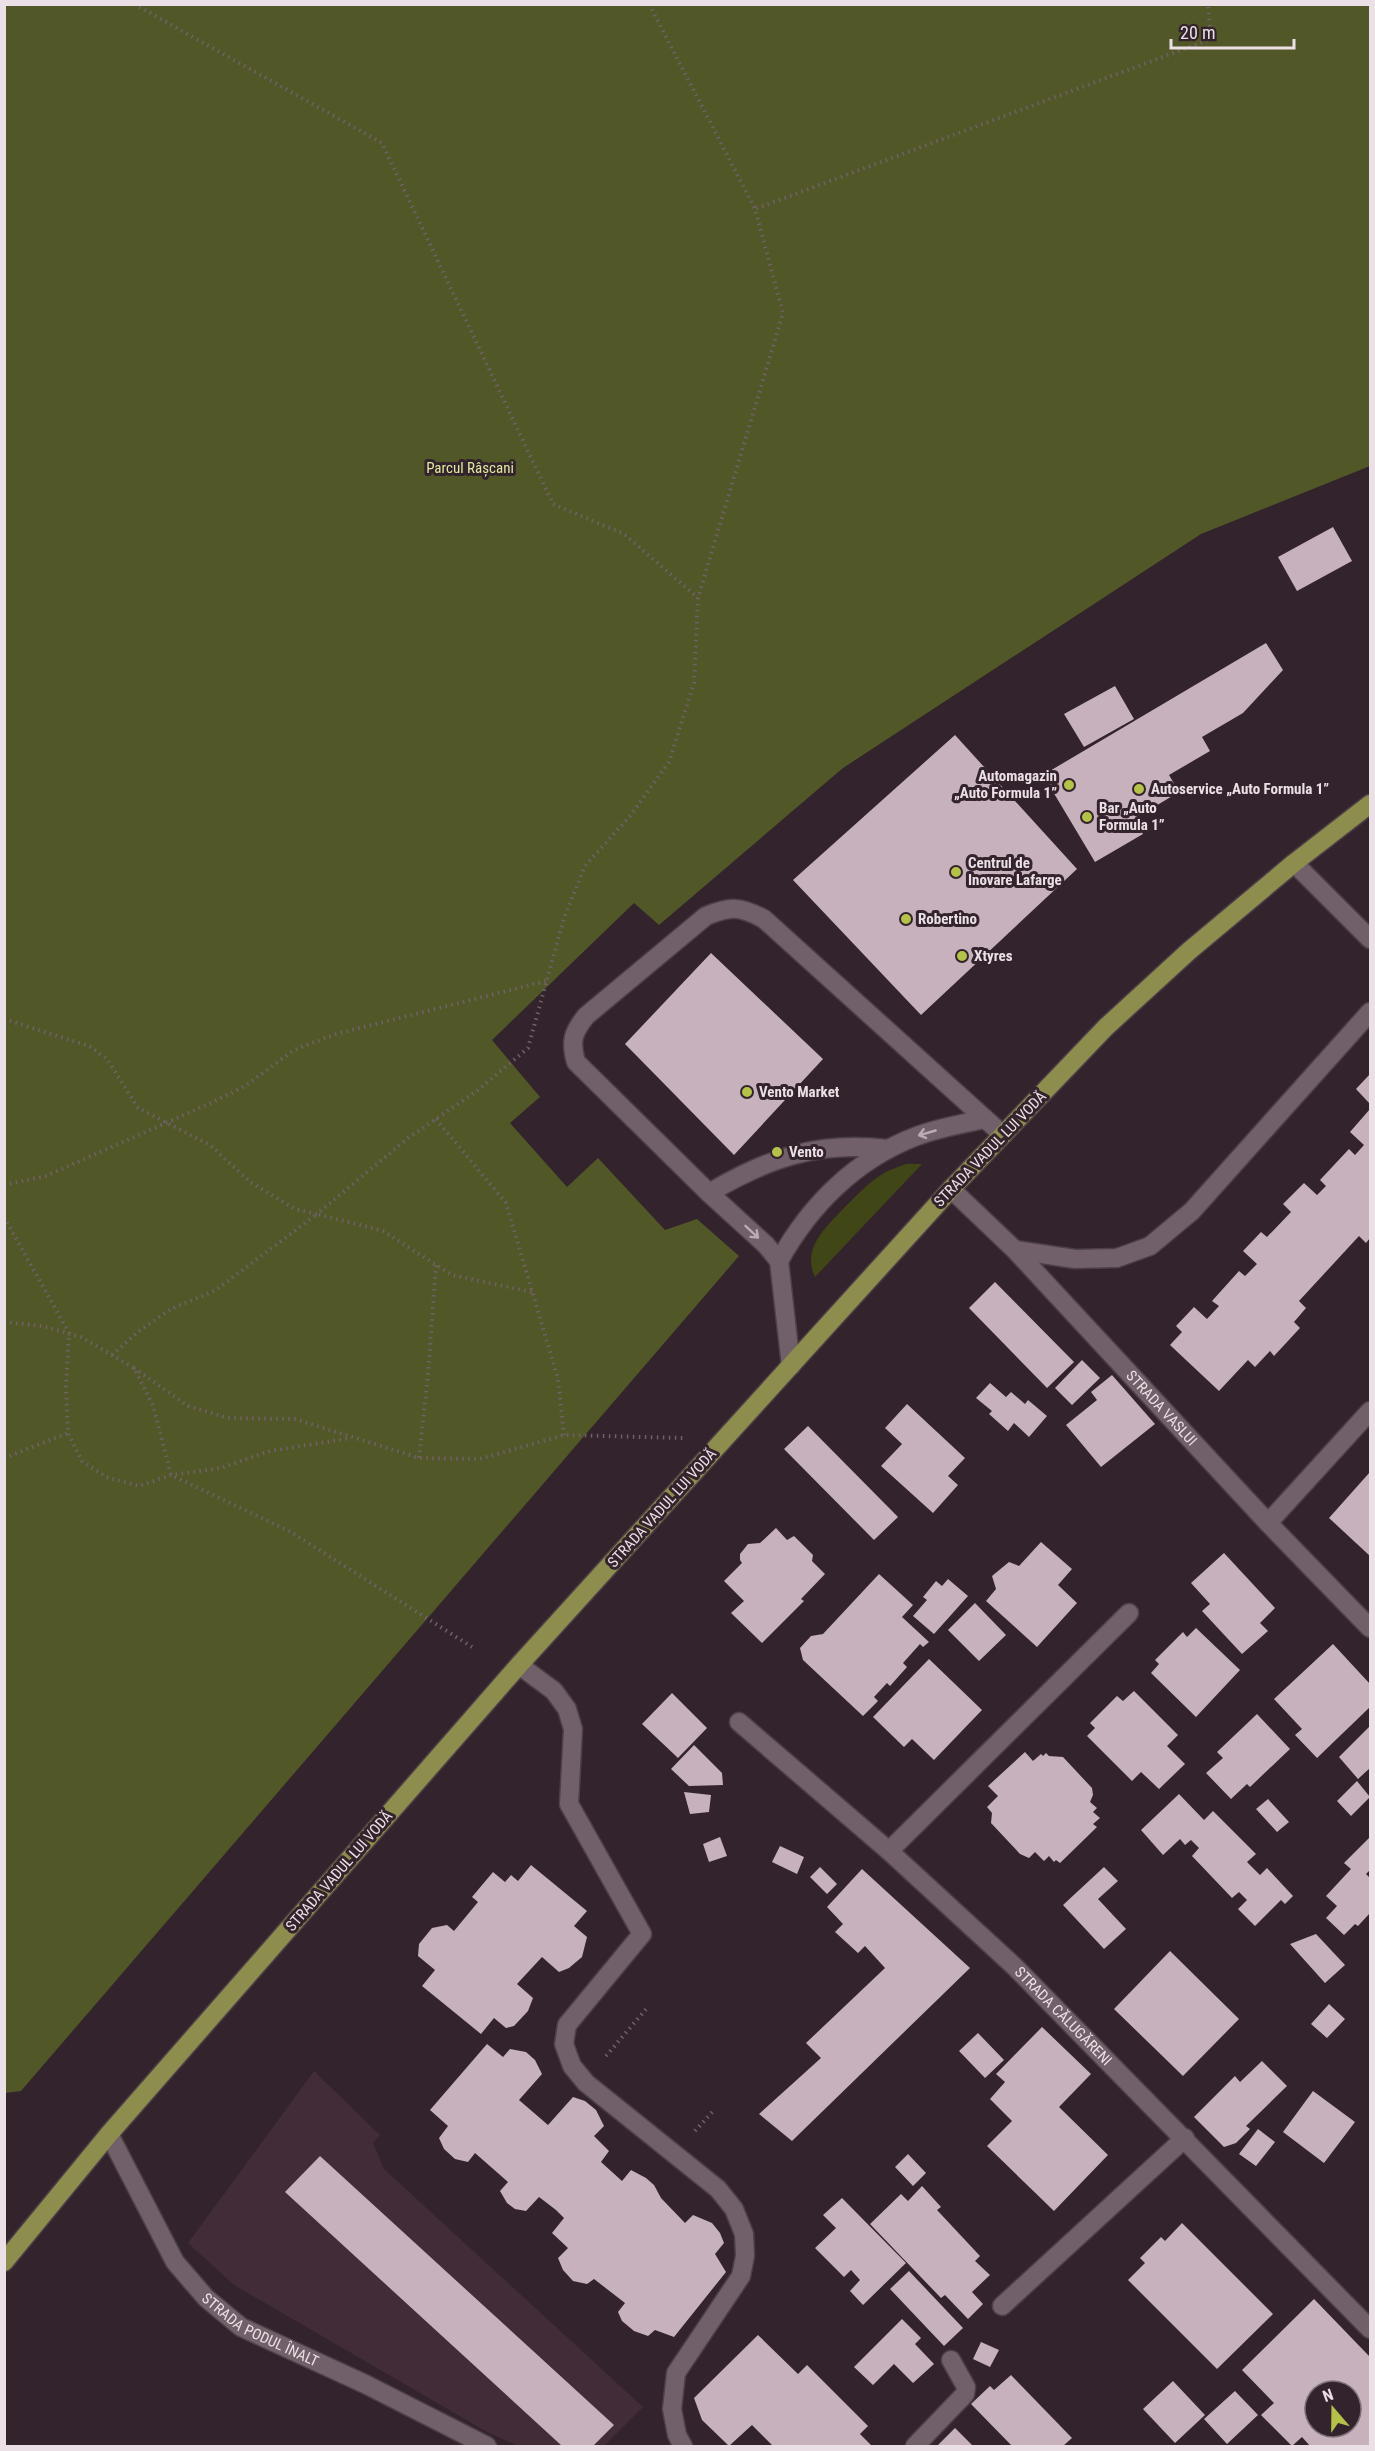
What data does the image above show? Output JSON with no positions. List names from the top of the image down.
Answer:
{
  "streets": {
    "main road": ["STRADA VADUL LUI VODĂ"],
    "street": ["STRADA VASLUI", "STRADA CĂLUGĂRENI", "STRADA PODUL ÎNALT"]
  },
  "crossings": [
    ["STRADA VADUL LUI VODĂ", "STRADA VASLUI"],
    ["STRADA VADUL LUI VODĂ", "STRADA PODUL ÎNALT"]
  ],
  "parks": ["Parcul Râșcani"],
  "places": [
    "Automagazin „Auto Formula 1”",
    "Autoservice „Auto Formula 1”",
    "Bar „Auto Formula 1”",
    "Centrul de Inovare Lafarge",
    "Robertino",
    "Xtyres",
    "Vento Market",
    "Vento"
  ],
  "scale_bar": "20 m",
  "north": "top"
}
